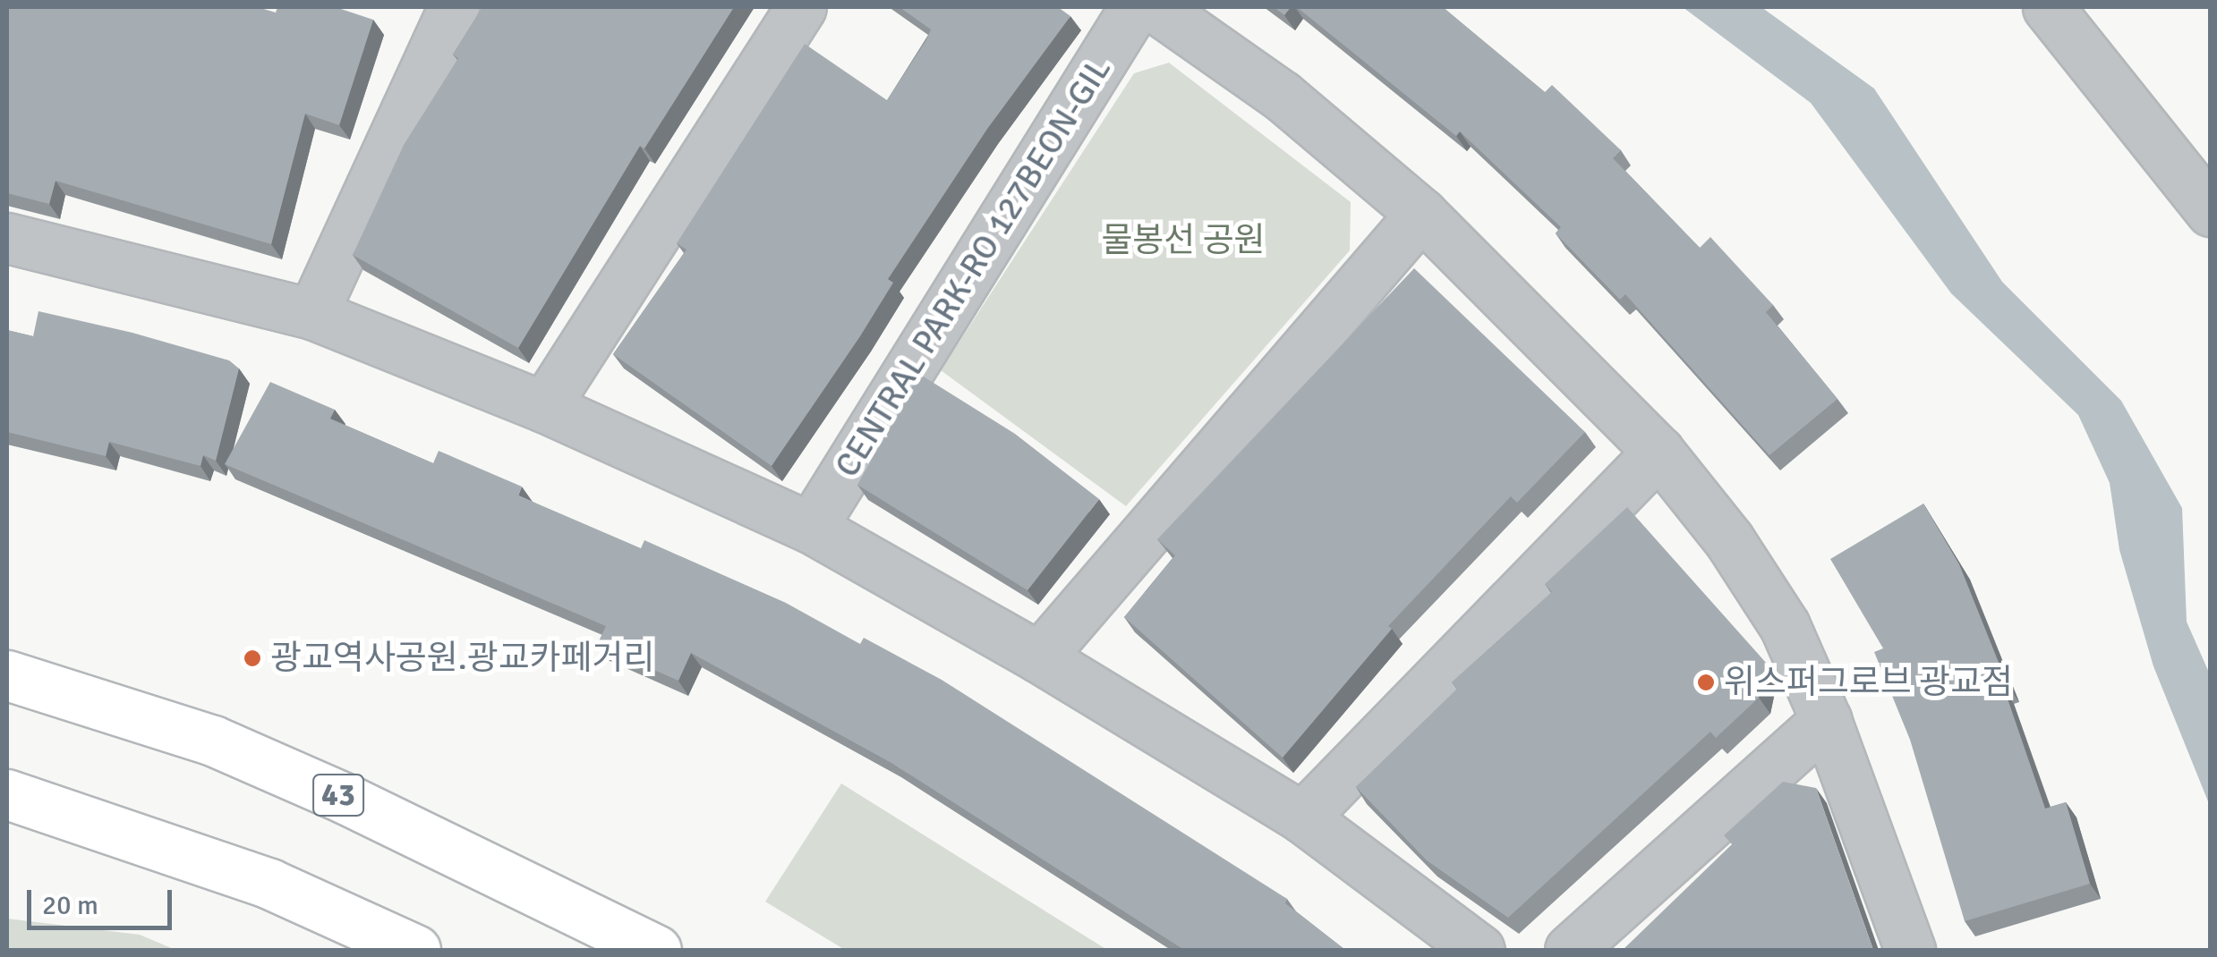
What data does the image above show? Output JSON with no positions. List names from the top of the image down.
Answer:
{
  "streets": {
    "main road": ["43"],
    "street": ["CENTRAL PARK-RO 127BEON-GIL"]
  },
  "parks": ["물봉선 공원"],
  "places": ["광교역사공원.광교카페거리", "위스퍼그로브 광교점"],
  "scale_bar": "20 m"
}
